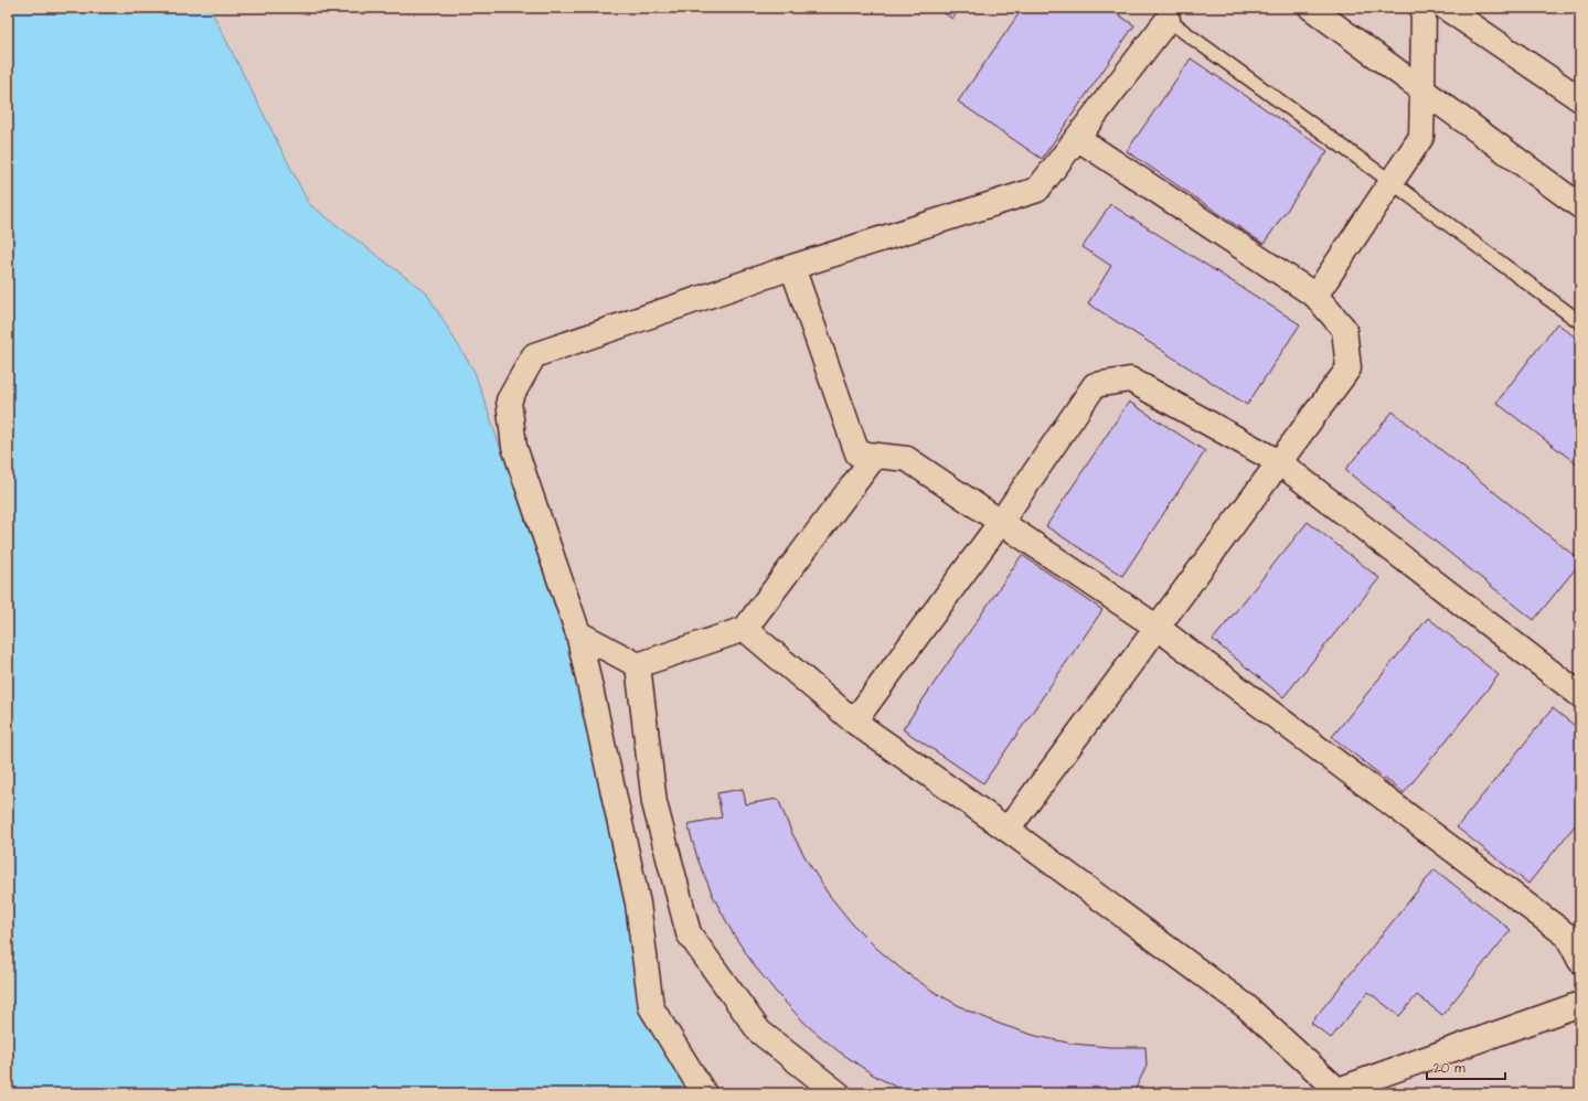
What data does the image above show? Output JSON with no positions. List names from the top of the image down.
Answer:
{
  "scale_bar": "20 m"
}
